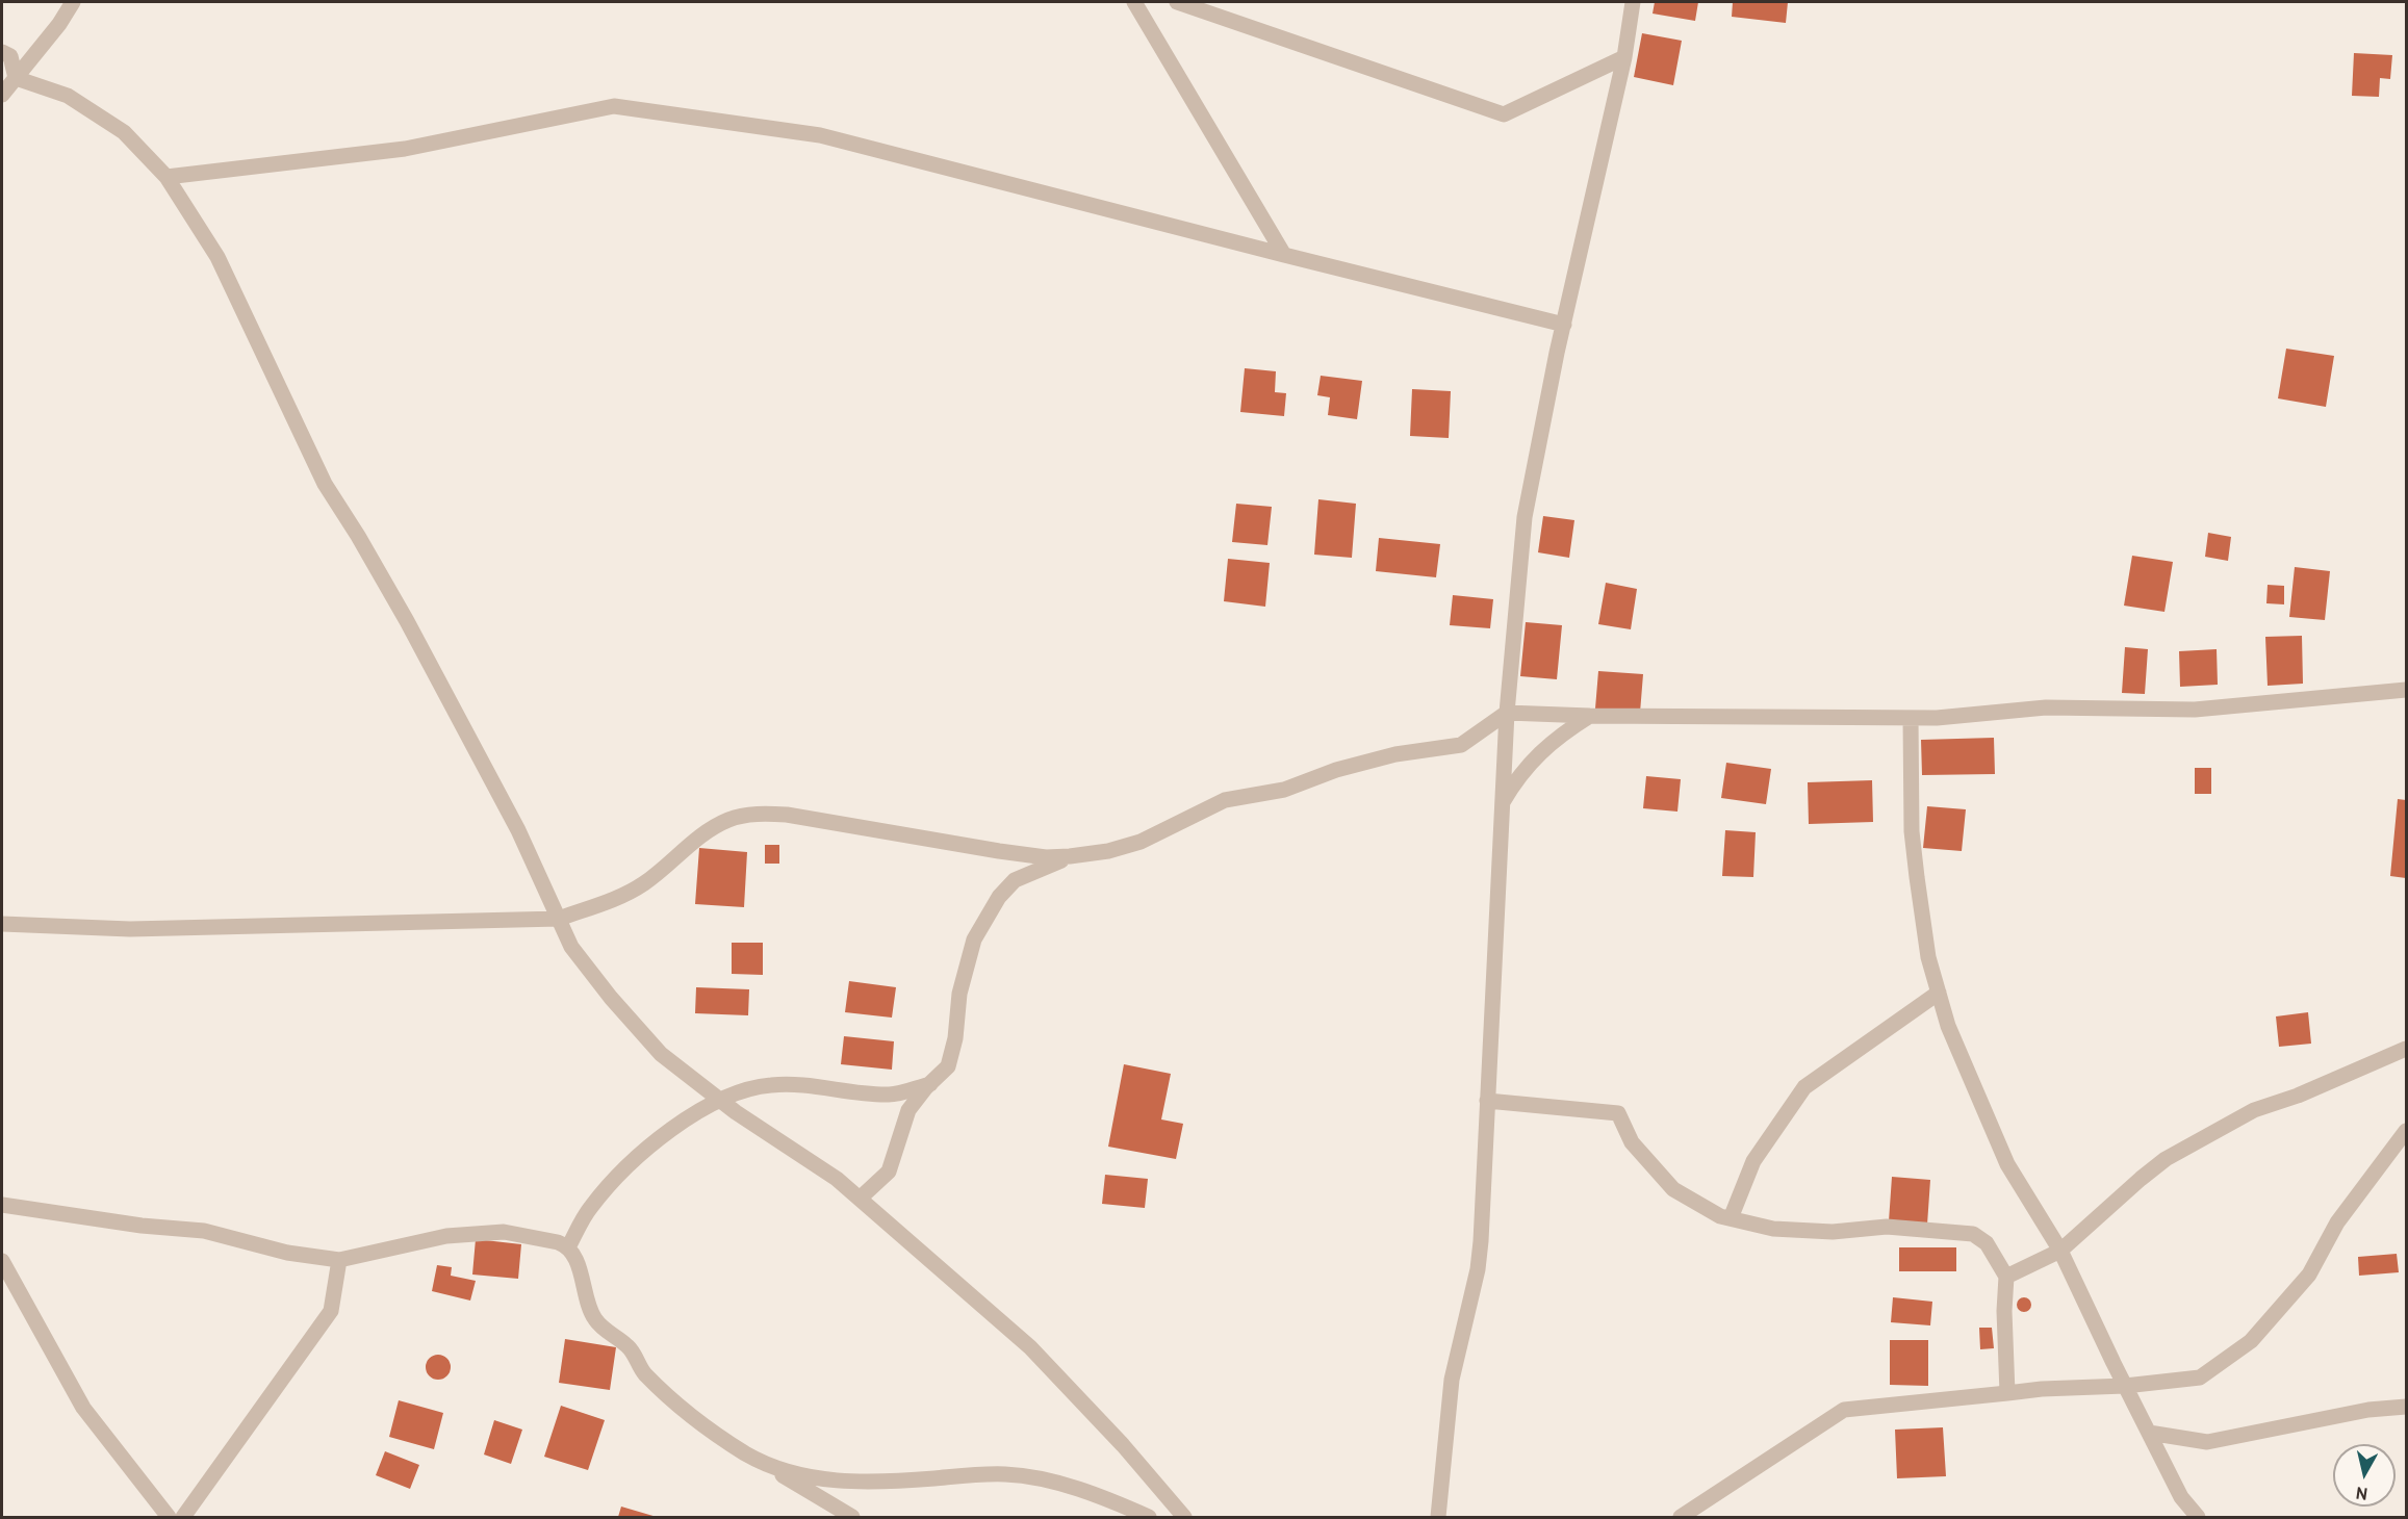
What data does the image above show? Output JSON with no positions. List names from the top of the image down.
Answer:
{
  "north": "bottom"
}
